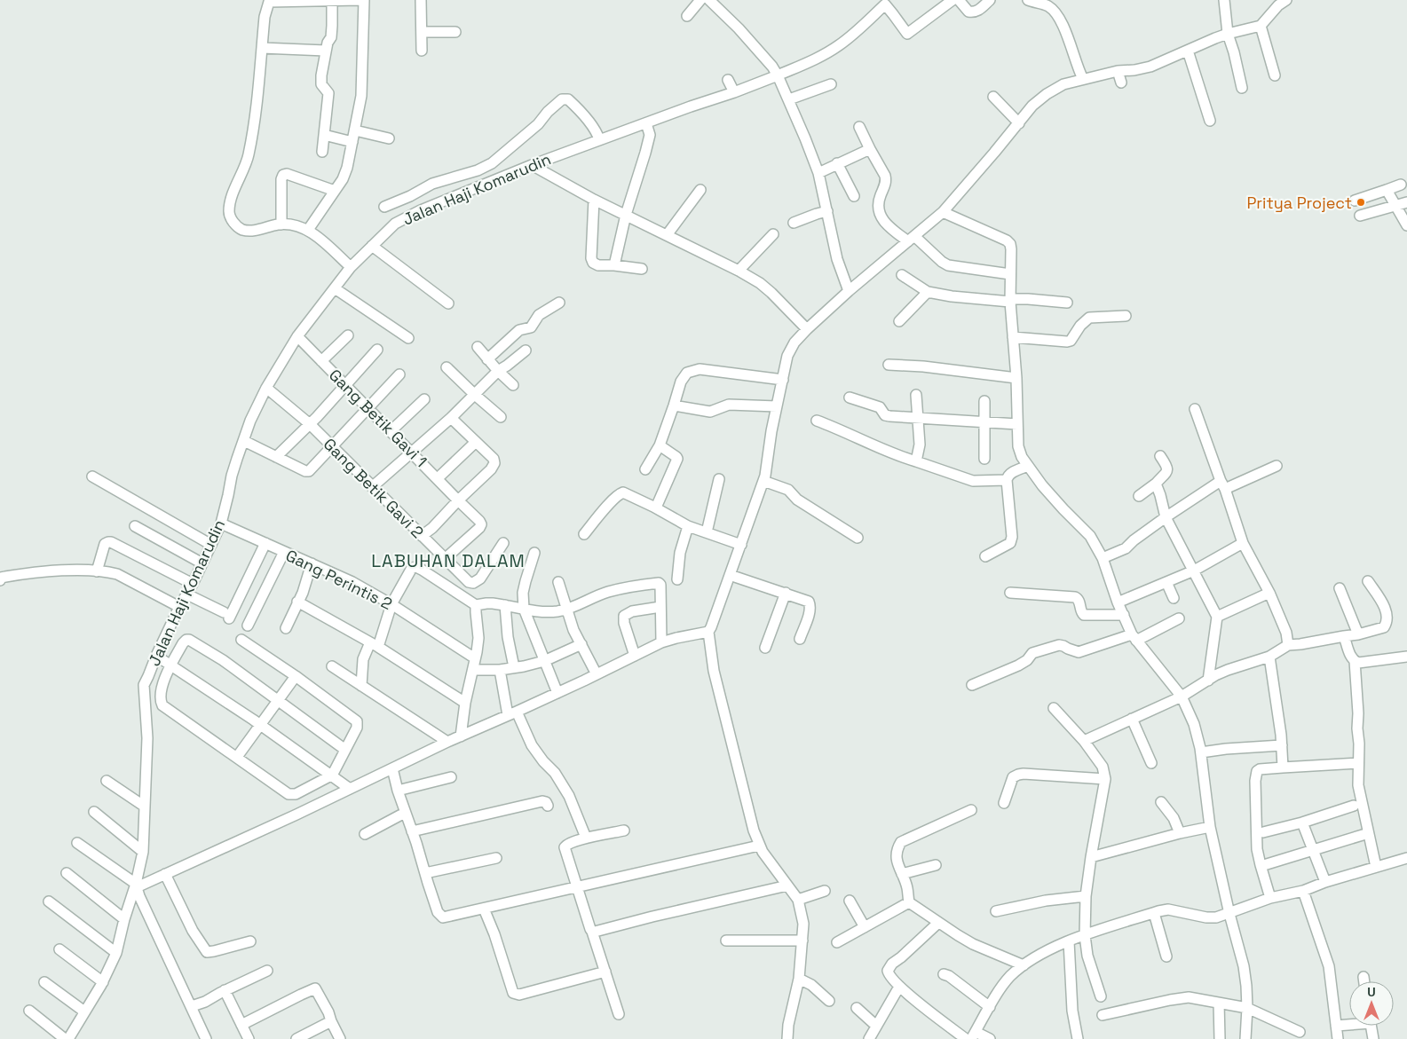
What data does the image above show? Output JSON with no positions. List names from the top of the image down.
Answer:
{
  "streets": {
    "street": [
      "Jalan Haji Komarudin",
      "Gang Betik Gavi 1",
      "Gang Betik Gavi 2",
      "Gang Perintis 2"
    ]
  },
  "crossings": [
    ["Jalan Haji Komarudin", "Gang Betik Gavi 1"],
    ["Jalan Haji Komarudin", "Gang Betik Gavi 2"],
    ["Jalan Haji Komarudin", "Gang Perintis 2"],
    ["Gang Betik Gavi 1", "Gang Betik Gavi 2"]
  ],
  "districts": ["LABUHAN DALAM"],
  "places": ["Pritya Project"],
  "north": "top"
}
